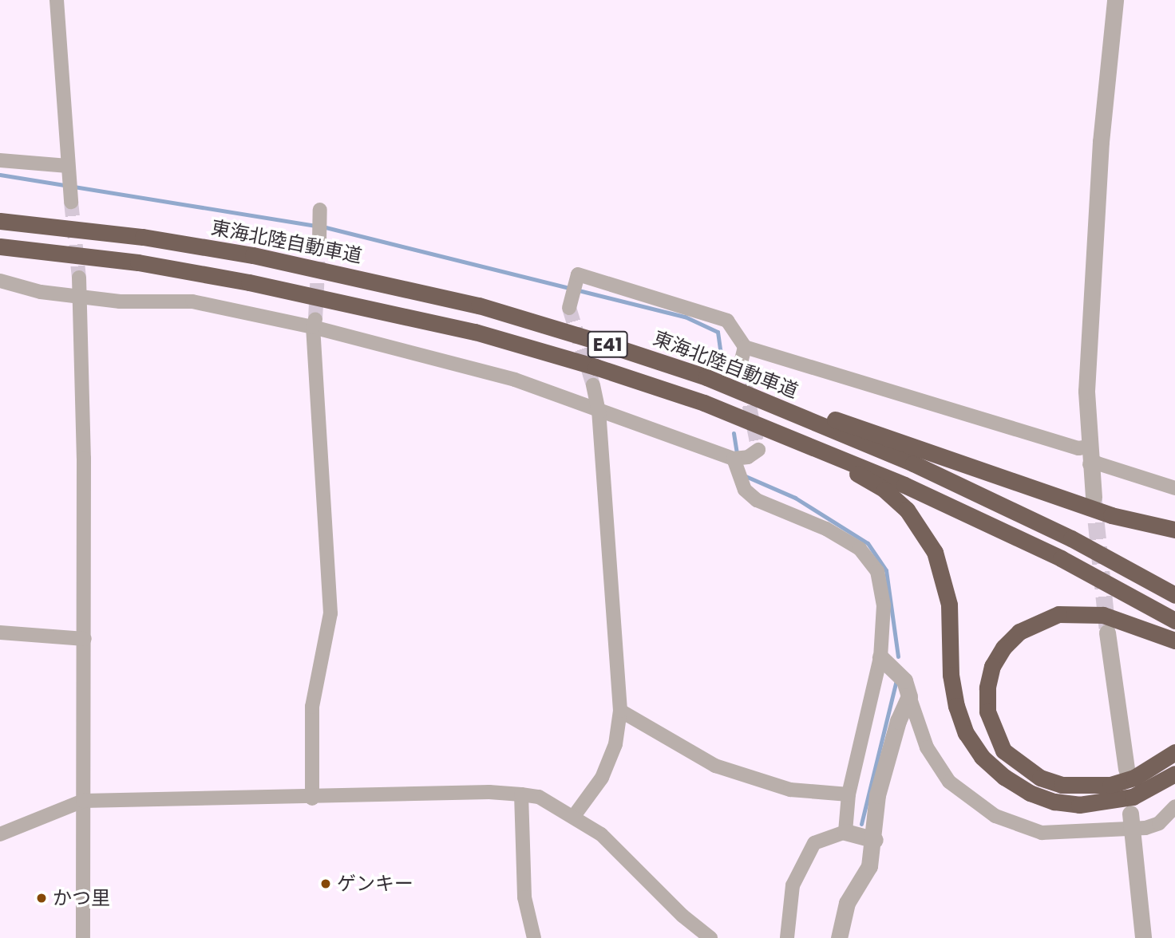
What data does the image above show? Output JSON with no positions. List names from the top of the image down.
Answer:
{
  "streets": {
    "highway": ["東海北陸自動車道", "E41"]
  },
  "places": ["ゲンキー", "かつ里"]
}
